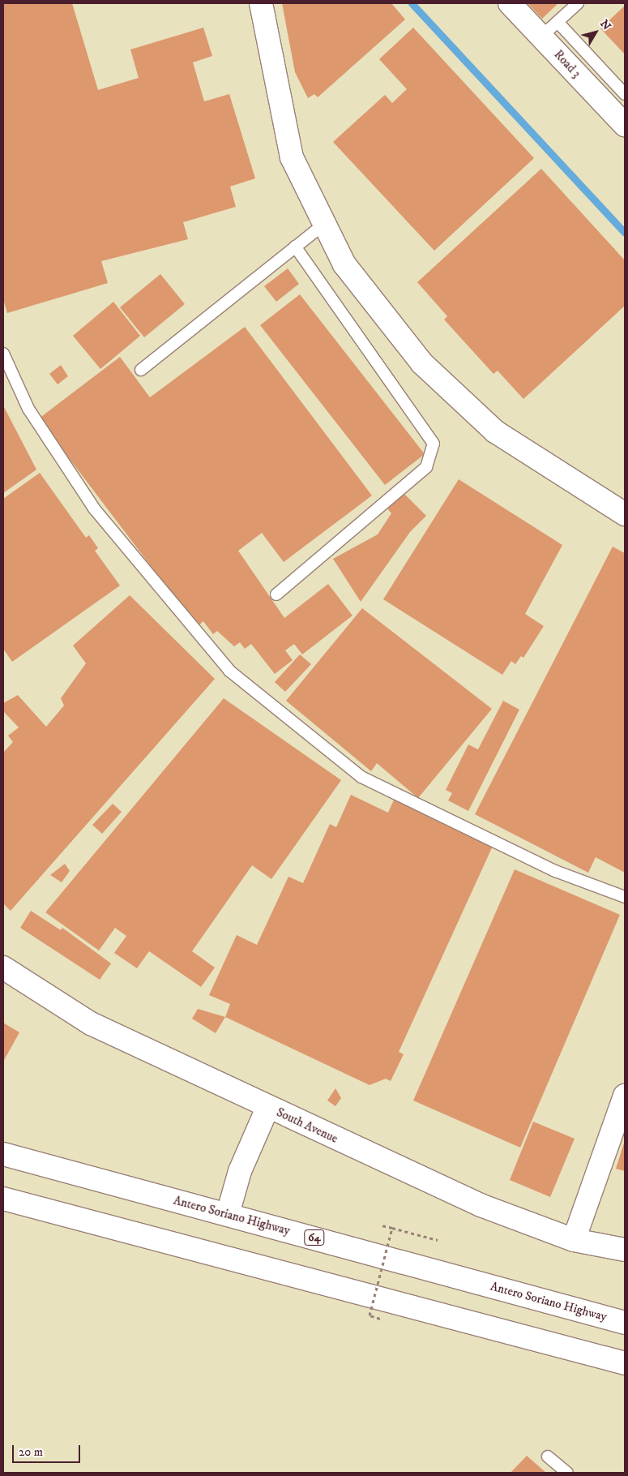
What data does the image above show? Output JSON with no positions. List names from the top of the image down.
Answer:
{
  "streets": {
    "street": [
      "Road 3",
      "South Avenue",
      "Antero Soriano Highway",
      "64"
    ]
  },
  "scale_bar": "20 m",
  "north": "top right"
}
